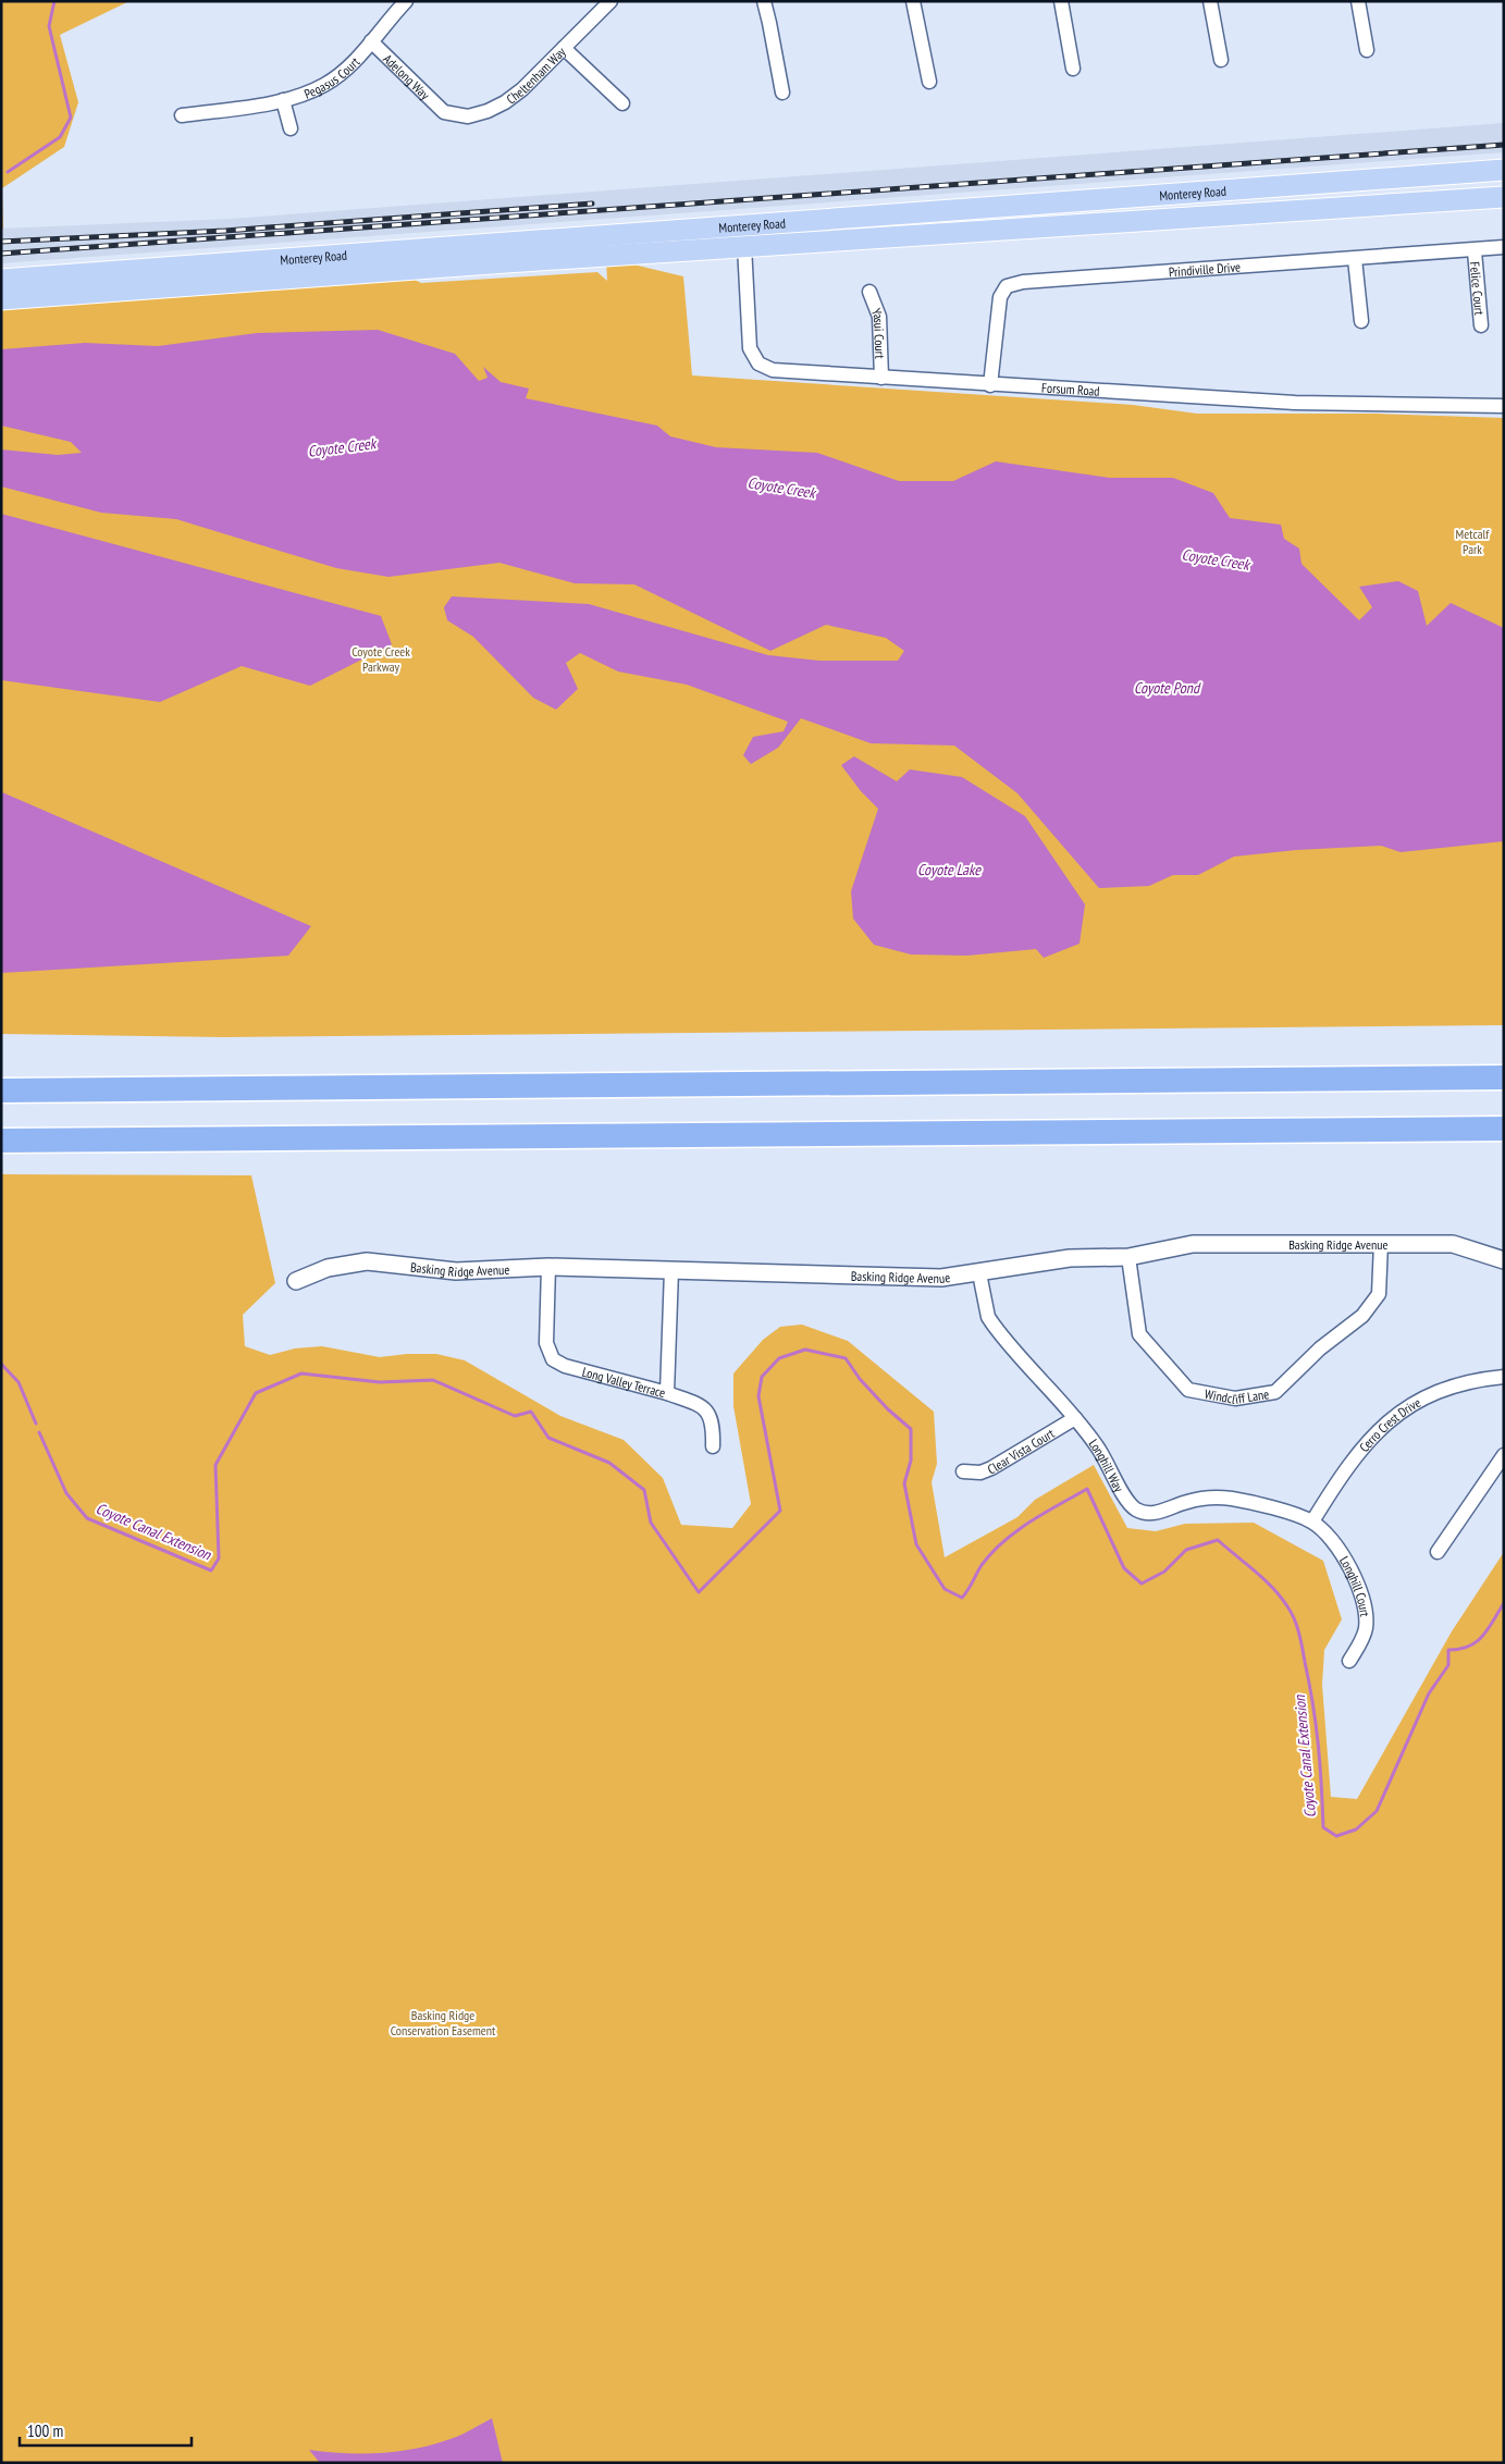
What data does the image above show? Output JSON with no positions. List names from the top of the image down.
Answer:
{
  "streets": {
    "main road": ["Monterey Road"],
    "street": [
      "Pegasus Court",
      "Cheltenham Way",
      "Adelong Way",
      "Prindiville Drive",
      "Felice Court",
      "Yasui Court",
      "Forsum Road",
      "Basking Ridge Avenue",
      "Long Valley Terrace",
      "Windcliff Lane",
      "Cerro Crest Drive",
      "Clear Vista Court",
      "Longhill Way",
      "Longhill Court"
    ]
  },
  "crossings": [
    ["Pegasus Court", "Adelong Way"],
    ["Cheltenham Way", "Adelong Way"],
    ["Monterey Road", "Forsum Road"],
    ["Prindiville Drive", "Felice Court"],
    ["Prindiville Drive", "Forsum Road"],
    ["Yasui Court", "Forsum Road"],
    ["Basking Ridge Avenue", "Long Valley Terrace"],
    ["Basking Ridge Avenue", "Windcliff Lane"],
    ["Basking Ridge Avenue", "Longhill Way"],
    ["Cerro Crest Drive", "Longhill Way"],
    ["Cerro Crest Drive", "Longhill Court"],
    ["Clear Vista Court", "Longhill Way"],
    ["Longhill Way", "Longhill Court"]
  ],
  "water": [
    "Coyote Creek",
    "Coyote Pond",
    "Coyote Lake",
    "Coyote Canal Extension"
  ],
  "parks": ["Metcalf Park", "Coyote Creek Parkway", "Basking Ridge Conservation Easement"],
  "scale_bar": "100 m"
}
